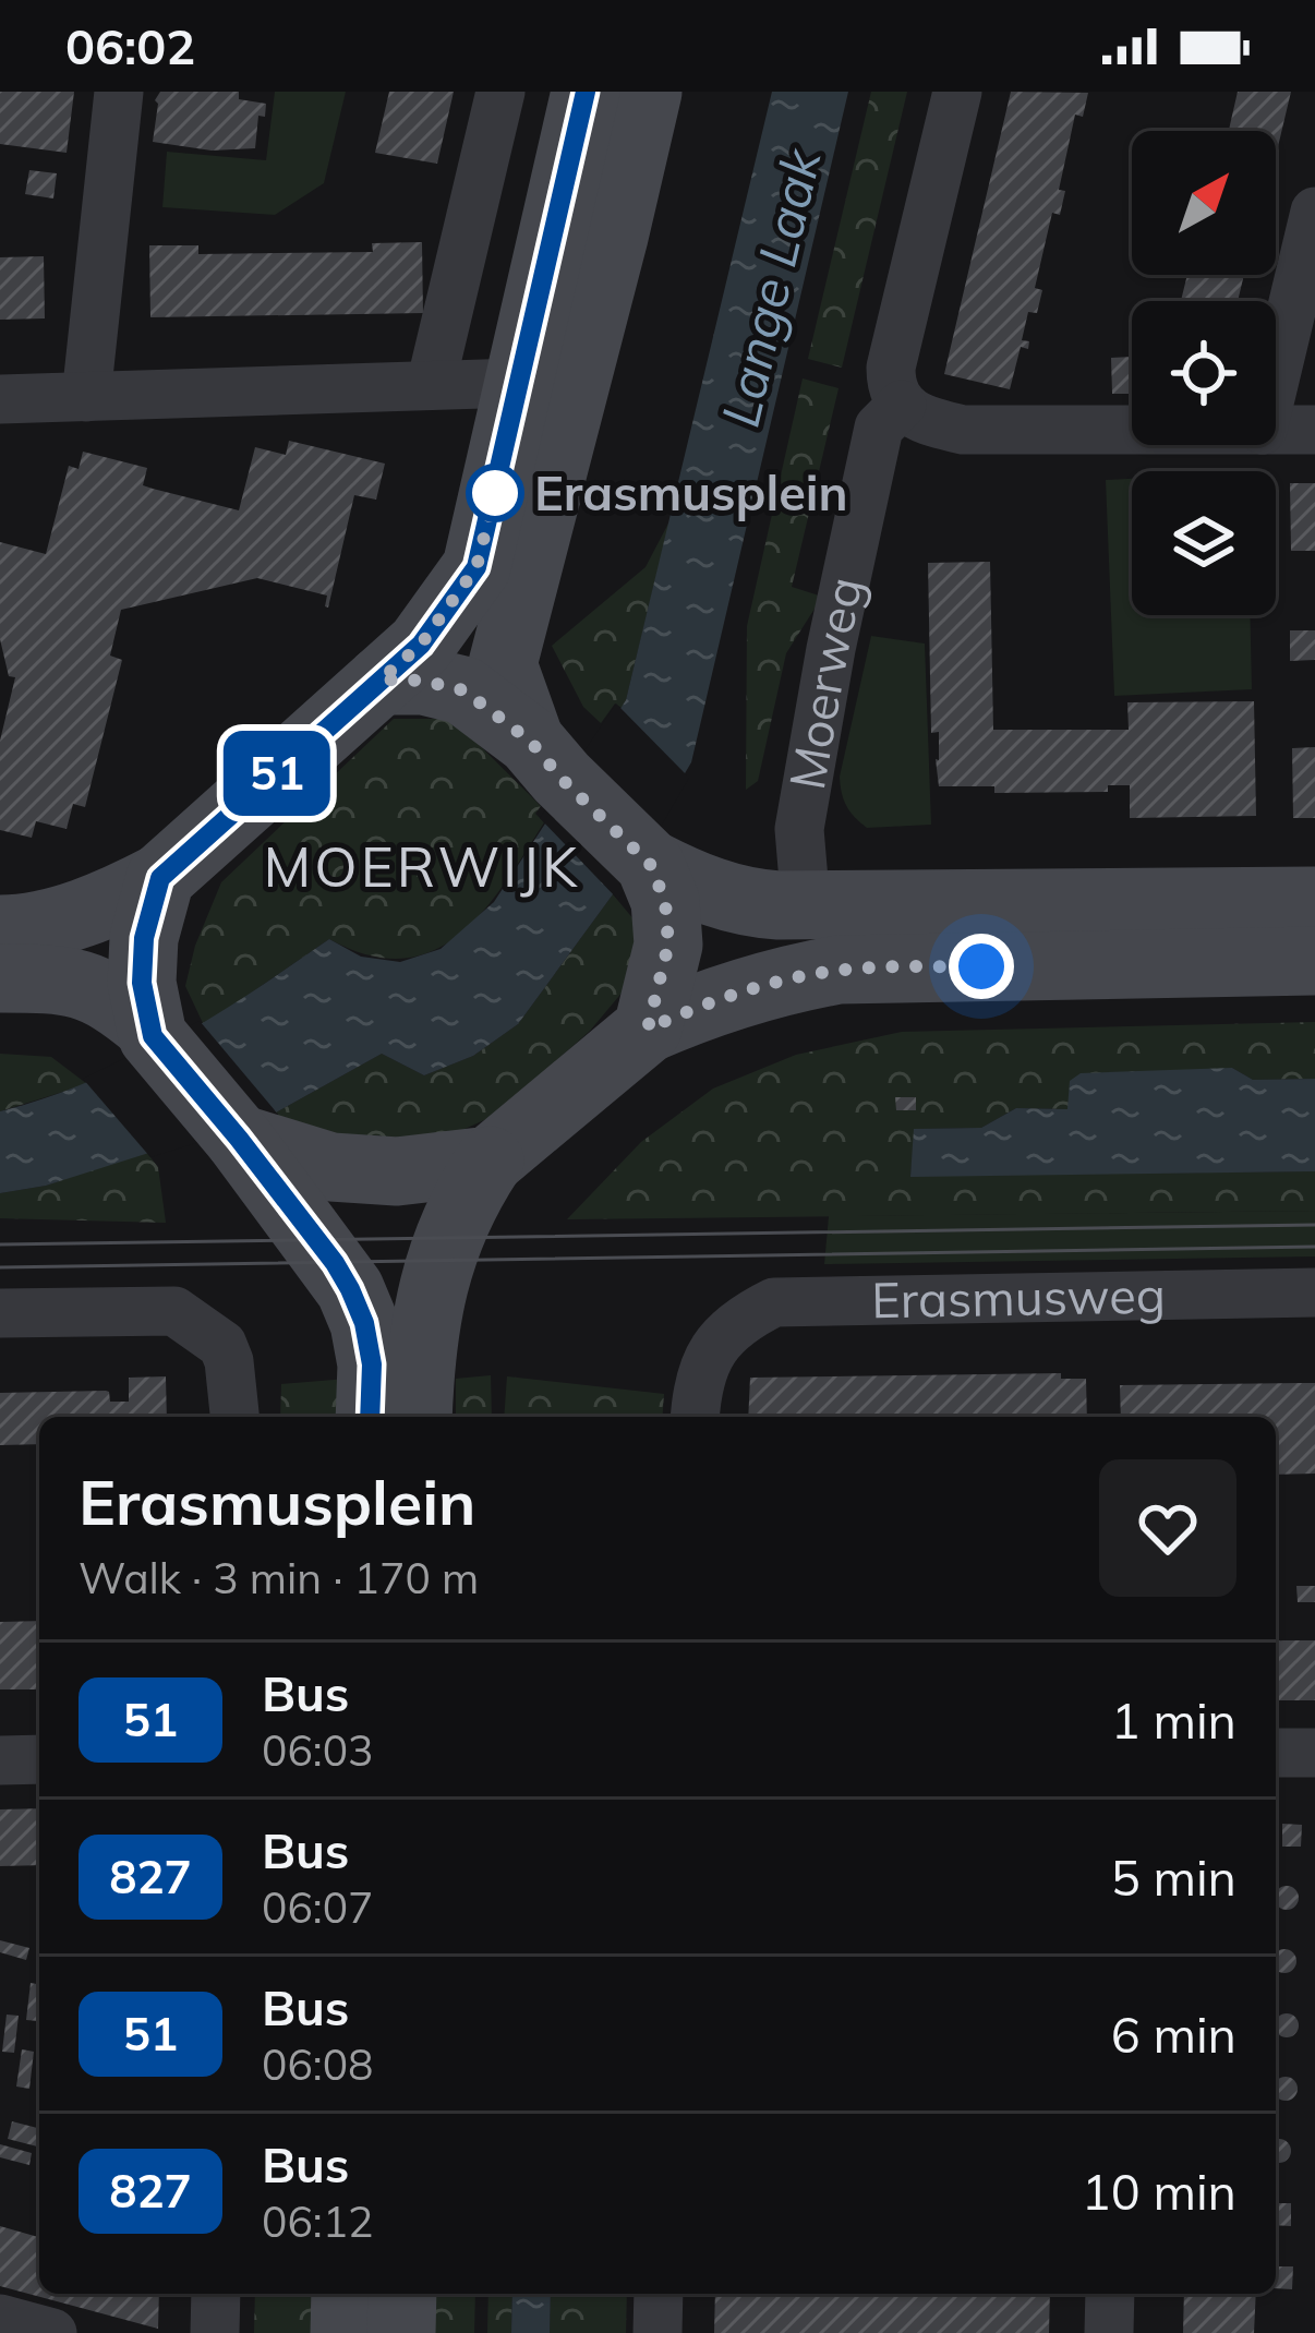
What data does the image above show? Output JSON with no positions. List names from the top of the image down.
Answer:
{
  "streets": {
    "street": ["Moerweg", "Erasmusweg"]
  },
  "districts": ["MOERWIJK"],
  "water": ["Lange Laak"],
  "places": ["Erasmusplein"],
  "lines": ["bus line 51"],
  "north": "top right",
  "page": {
    "status": "06:02",
    "on_map": "51",
    "heading": ["Erasmusplein", "Walk · 3 min · 170 m"],
    "list": [
      {
        "mark": "51",
        "name": "Bus",
        "note": "06:03",
        "value": "1 min"
      },
      {
        "mark": "827",
        "name": "Bus",
        "note": "06:07",
        "value": "5 min"
      },
      {
        "mark": "51",
        "name": "Bus",
        "note": "06:08",
        "value": "6 min"
      },
      {
        "mark": "827",
        "name": "Bus",
        "note": "06:12",
        "value": "10 min"
      }
    ]
  }
}
